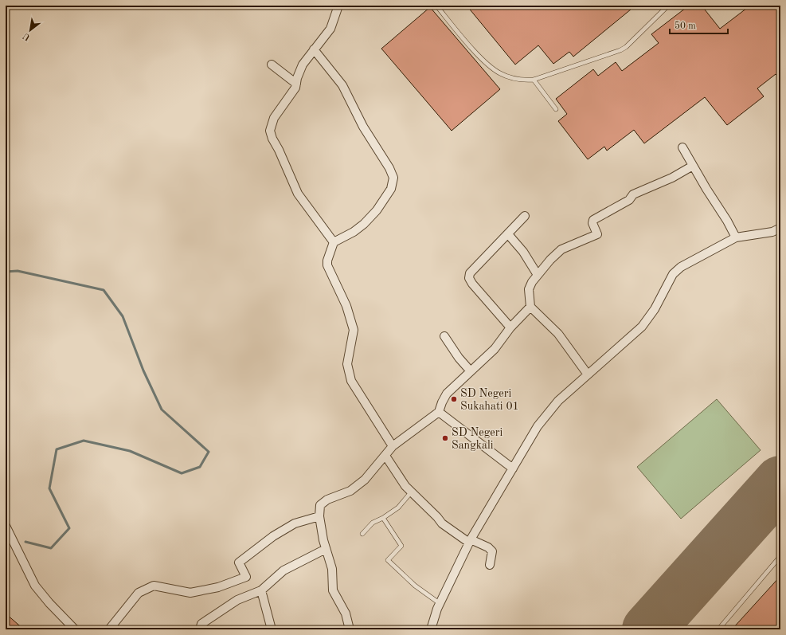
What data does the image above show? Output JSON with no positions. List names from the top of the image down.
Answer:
{
  "places": ["SD Negeri Sukahati 01", "SD Negeri Sangkali"],
  "scale_bar": "50 m",
  "north": "bottom left"
}
